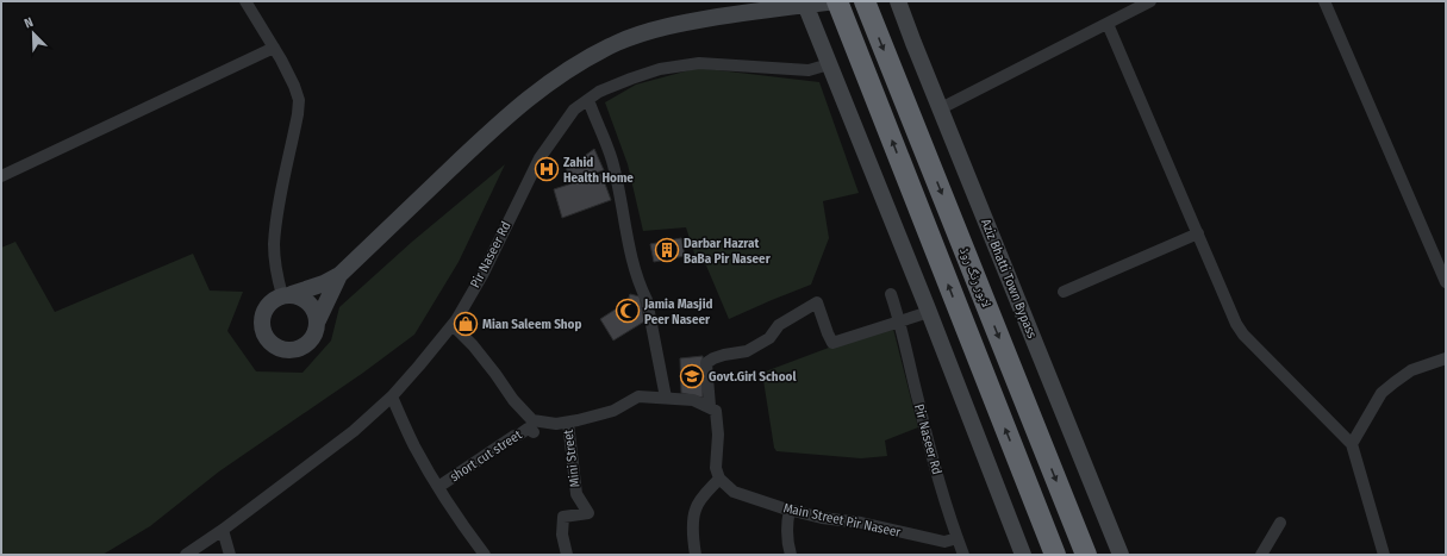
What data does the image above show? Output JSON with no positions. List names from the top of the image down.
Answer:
{
  "streets": {
    "highway": ["لاہور رنگ روڈ"],
    "street": [
      "Pir Naseer Rd",
      "Aziz Bhatti Town Bypass",
      "short cut street",
      "Mini Street",
      "Main Street Pir Naseer"
    ]
  },
  "crossings": [
    ["Pir Naseer Rd", "Main Street Pir Naseer"]
  ],
  "places": {
    "hospital": ["Zahid Health Home"],
    "building": ["Darbar Hazrat BaBa Pir Naseer"],
    "mosque": ["Jamia Masjid Peer Naseer"],
    "shop": ["Mian Saleem Shop"],
    "school or university": ["Govt.Girl School"]
  },
  "north": "top left"
}
